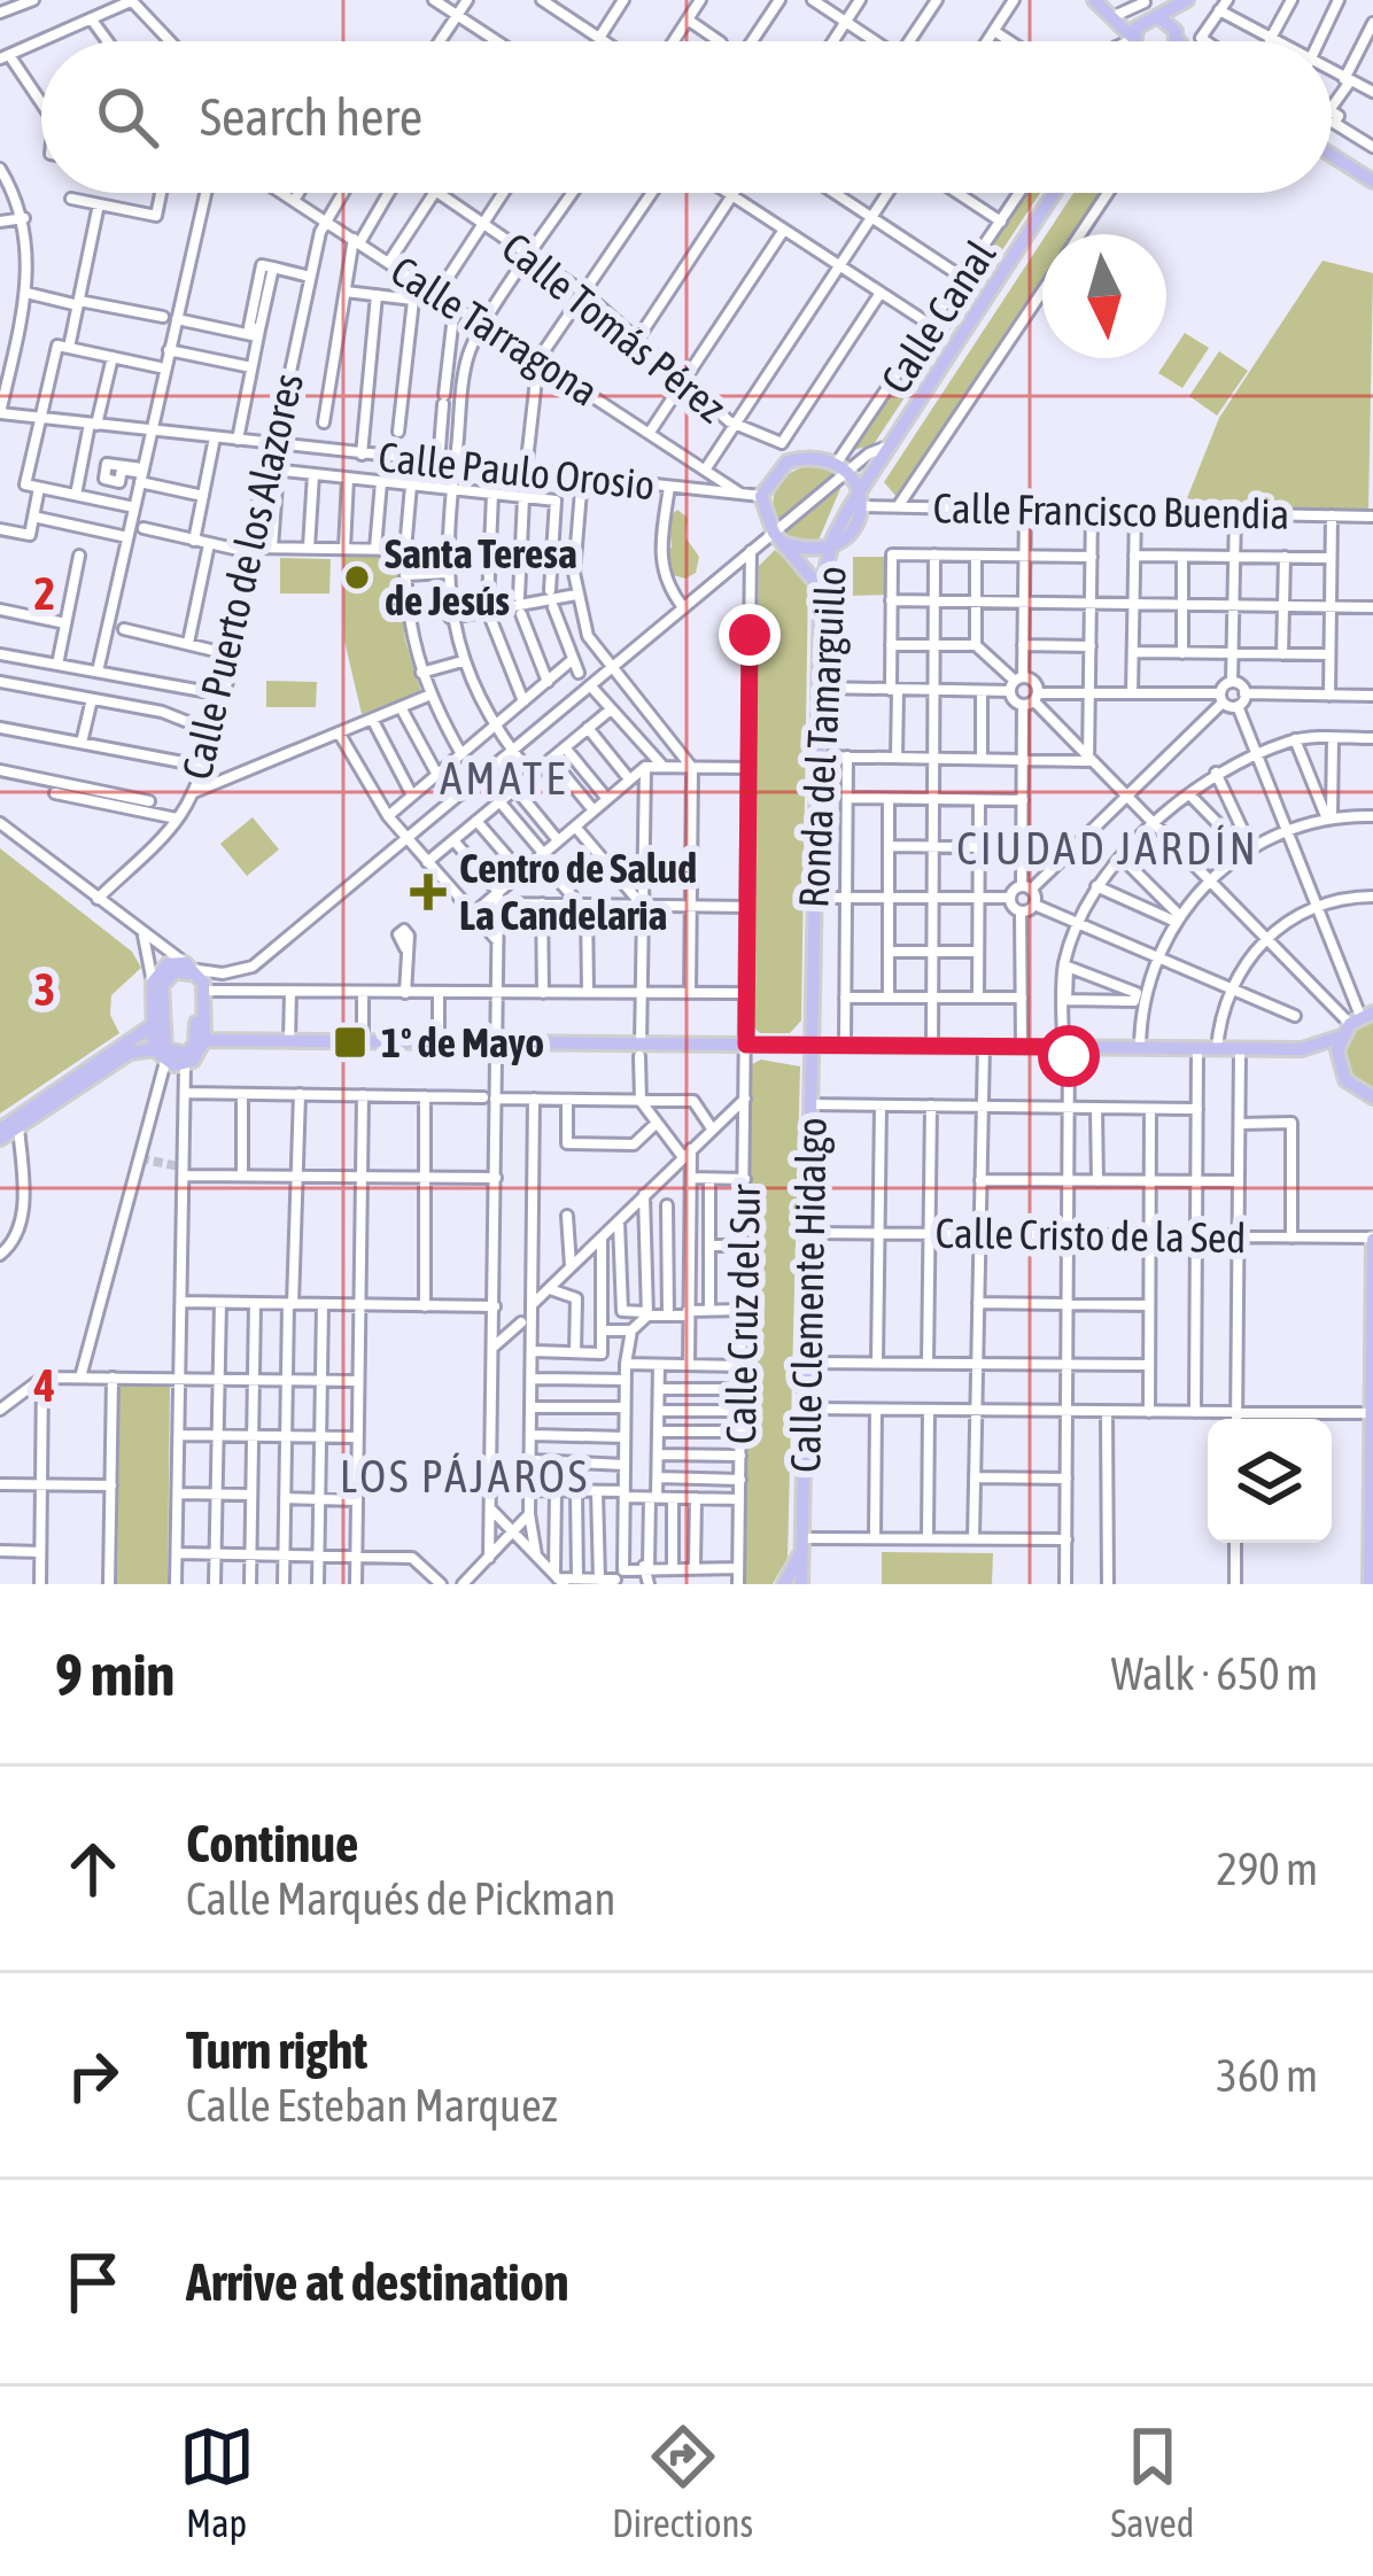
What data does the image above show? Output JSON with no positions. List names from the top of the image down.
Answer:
{
  "streets": {
    "main road": ["Ronda del Tamarguillo", "Calle Clemente Hidalgo"],
    "street": [
      "Calle Canal",
      "Calle Tomás Pérez",
      "Calle Tarragona",
      "Calle Paulo Orosio",
      "Calle Francisco Buendia",
      "Calle Puerto de los Alazores",
      "Calle Cristo de la Sed",
      "Calle Cruz del Sur"
    ]
  },
  "crossings": [
    ["Calle Tomás Pérez", "Calle Tarragona"],
    ["Calle Tomás Pérez", "Calle Paulo Orosio"],
    ["Calle Tarragona", "Calle Paulo Orosio"],
    ["Calle Tarragona", "Calle Puerto de los Alazores"],
    ["Calle Paulo Orosio", "Calle Puerto de los Alazores"],
    ["Calle Francisco Buendia", "Ronda del Tamarguillo"],
    ["Ronda del Tamarguillo", "Calle Clemente Hidalgo"],
    ["Calle Cristo de la Sed", "Calle Clemente Hidalgo"]
  ],
  "districts": ["AMATE", "CIUDAD JARDÍN", "LOS PÁJAROS"],
  "places": {
    "other": ["Santa Teresa de Jesús"],
    "health": ["Centro de Salud La Candelaria"],
    "transit": ["1º de Mayo"]
  },
  "north": "bottom",
  "page": {
    "search": "Search here",
    "heading": ["9 min", "Walk · 650 m"],
    "list": [
      ["Continue", "Calle Marqués de Pickman", "290 m"],
      ["Turn right", "Calle Esteban Marquez", "360 m"],
      "Arrive at destination"
    ],
    "nav": ["Map", "Directions", "Saved"]
  },
  "grid": {
    "rows": ["2", "3", "4"]
  }
}
